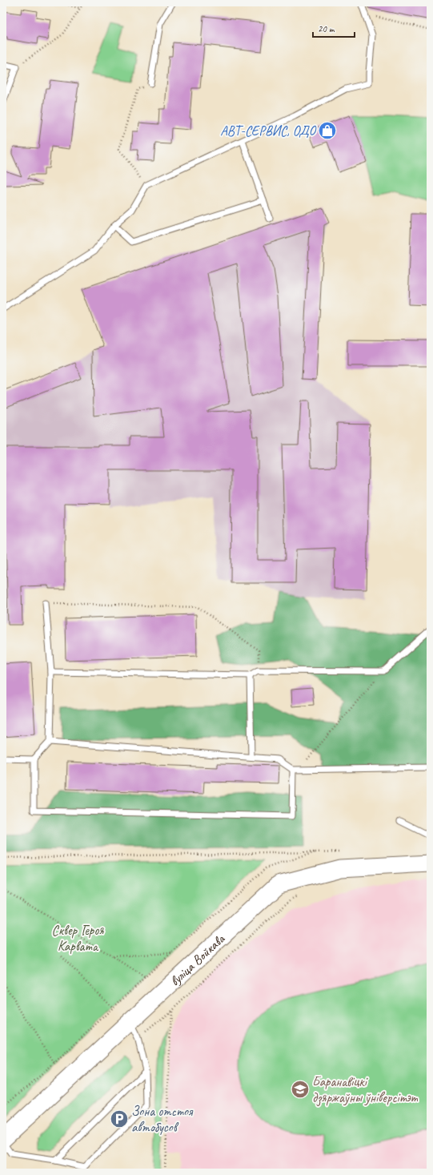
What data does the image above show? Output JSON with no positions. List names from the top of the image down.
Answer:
{
  "streets": {
    "main road": ["вуліца Войкава"]
  },
  "parks": ["Сквер Героя Карвата"],
  "places": {
    "shop": ["АВТ-СЕРВИС, ОДО"],
    "school or university": ["Баранавіцкі дзяржаўны ўніверсітэт"],
    "parking": ["Зона отстоя автобусов"]
  },
  "scale_bar": "20 m"
}
